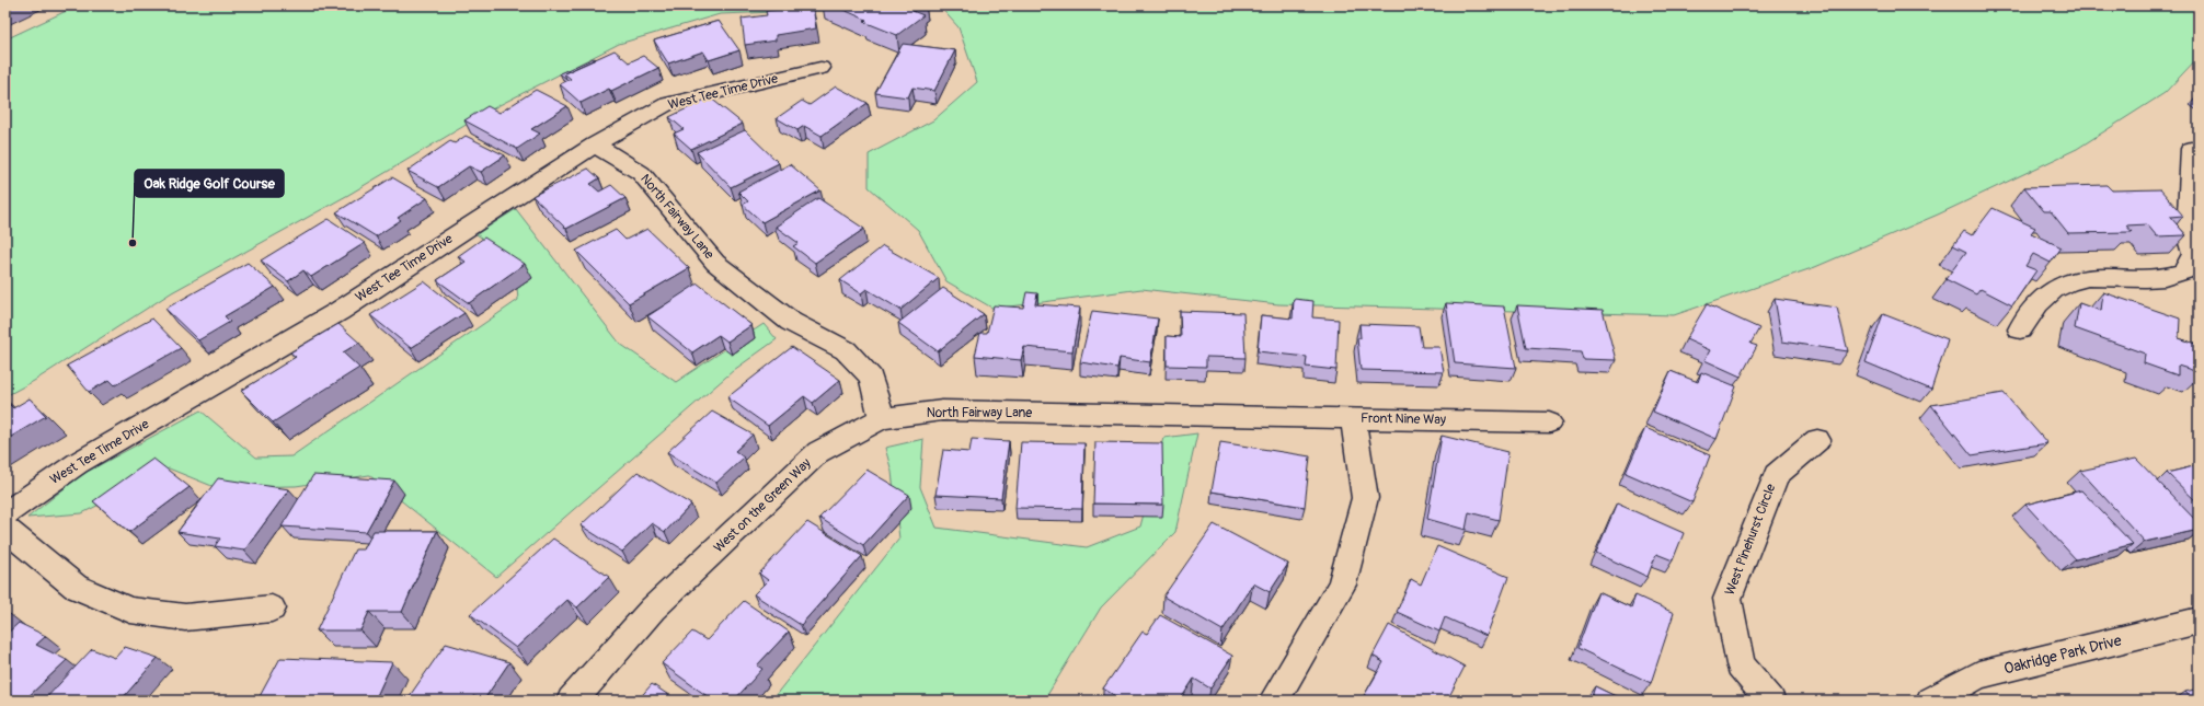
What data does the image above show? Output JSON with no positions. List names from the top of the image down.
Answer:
{
  "streets": {
    "street": [
      "West Tee Time Drive",
      "North Fairway Lane",
      "Front Nine Way",
      "West on the Green Way",
      "West Pinehurst Circle",
      "Oakridge Park Drive"
    ]
  },
  "crossings": [
    ["West Tee Time Drive", "North Fairway Lane"],
    ["North Fairway Lane", "Front Nine Way"],
    ["North Fairway Lane", "West on the Green Way"]
  ],
  "places": ["Oak Ridge Golf Course"]
}
